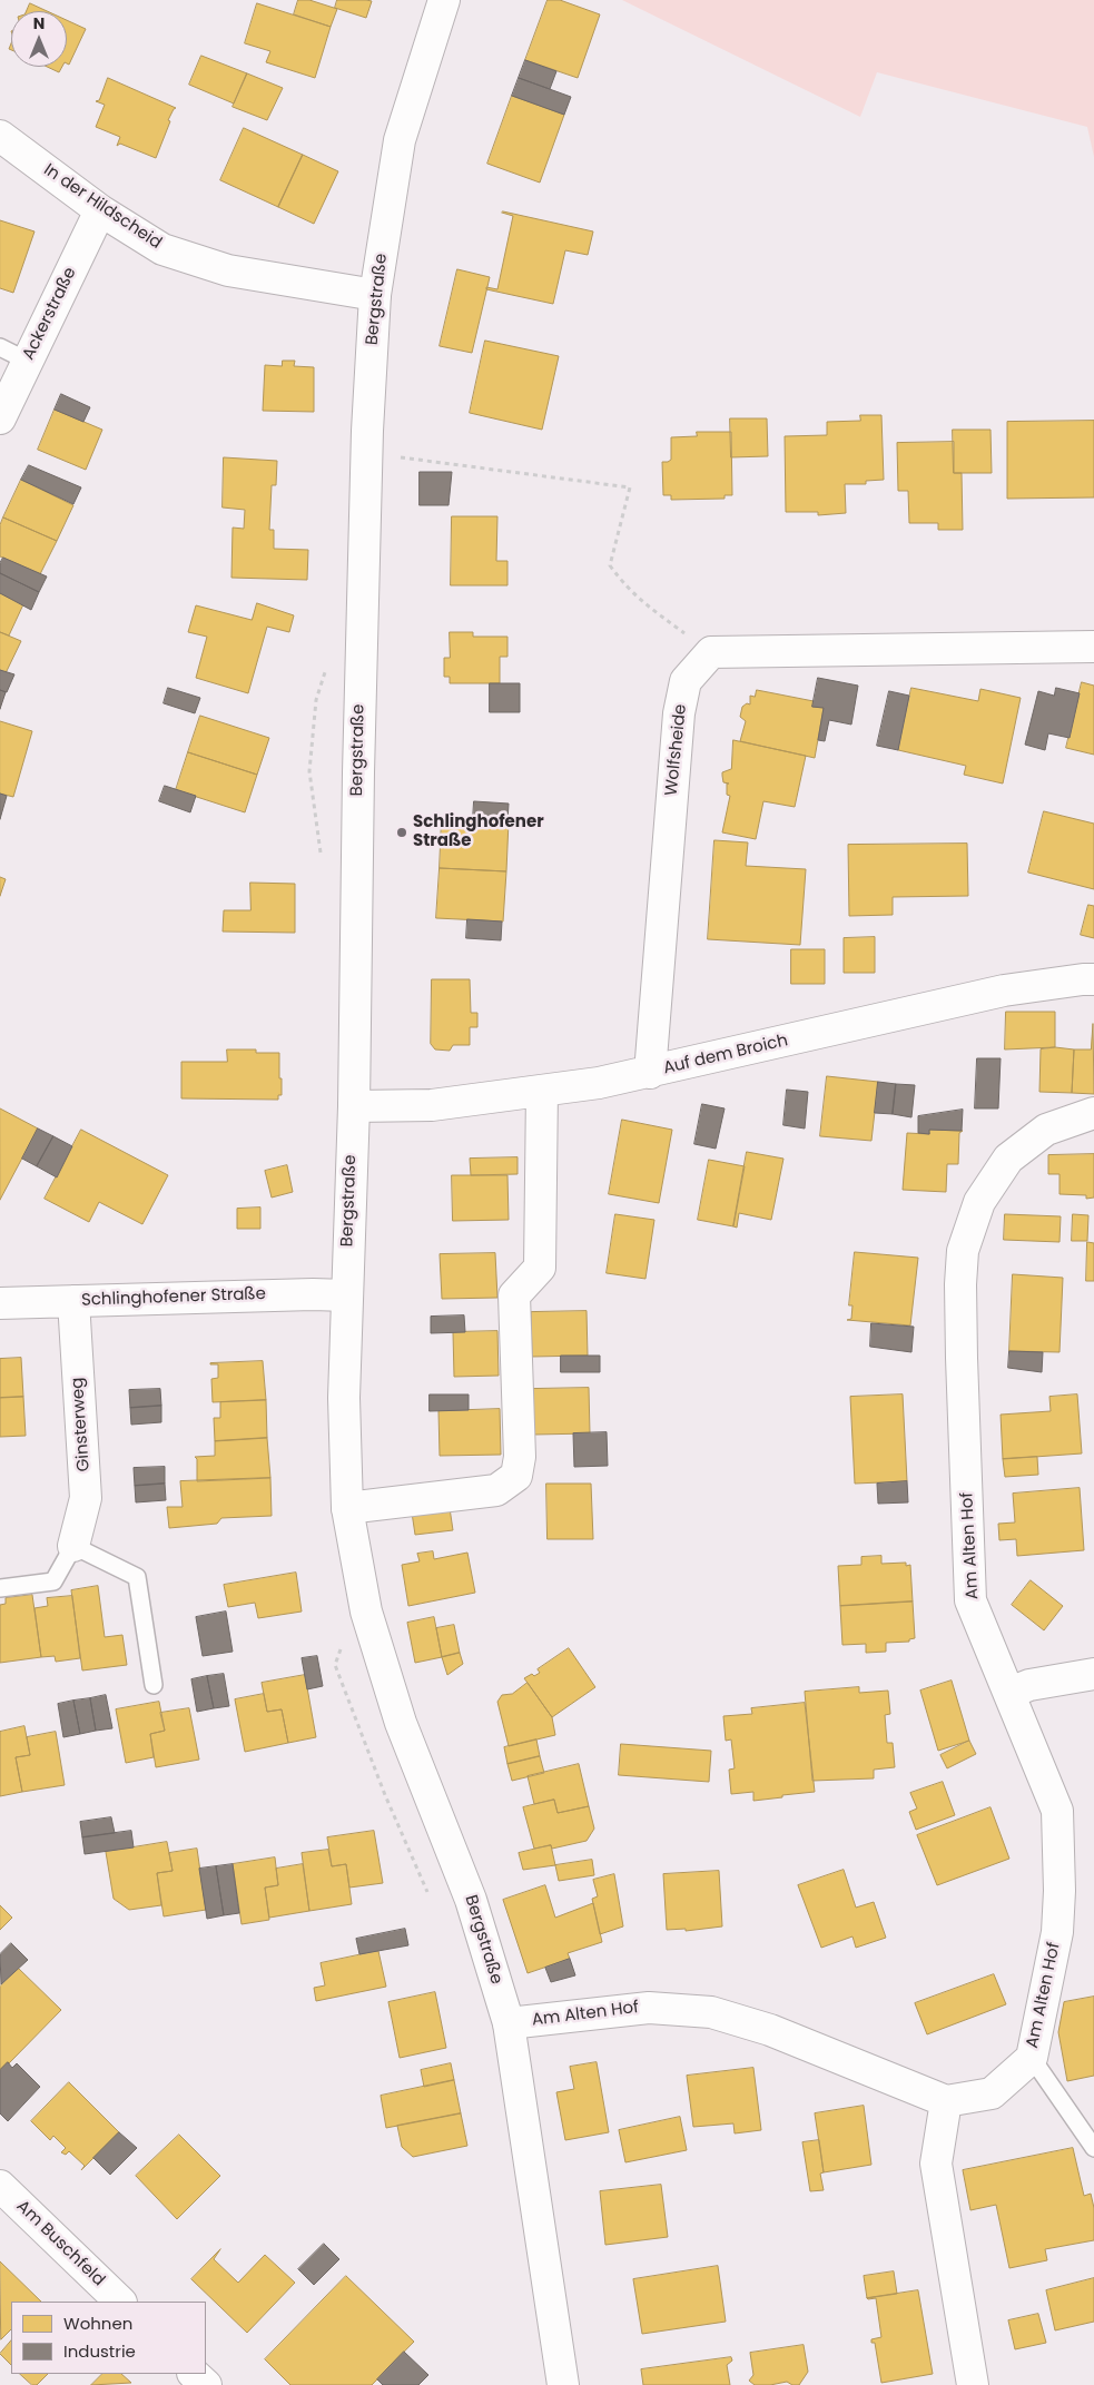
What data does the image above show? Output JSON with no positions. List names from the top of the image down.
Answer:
{
  "streets": {
    "street": [
      "In der Hildscheid",
      "Bergstraße",
      "Ackerstraße",
      "Wolfsheide",
      "Auf dem Broich",
      "Schlinghofener Straße",
      "Ginsterweg",
      "Am Alten Hof",
      "Am Buschfeld"
    ]
  },
  "crossings": [
    ["In der Hildscheid", "Bergstraße"],
    ["In der Hildscheid", "Ackerstraße"],
    ["Bergstraße", "Auf dem Broich"],
    ["Bergstraße", "Schlinghofener Straße"],
    ["Bergstraße", "Am Alten Hof"],
    ["Wolfsheide", "Auf dem Broich"],
    ["Schlinghofener Straße", "Ginsterweg"]
  ],
  "places": ["Schlinghofener Straße"],
  "legend": ["Wohnen", "Industrie"],
  "north": "top"
}
